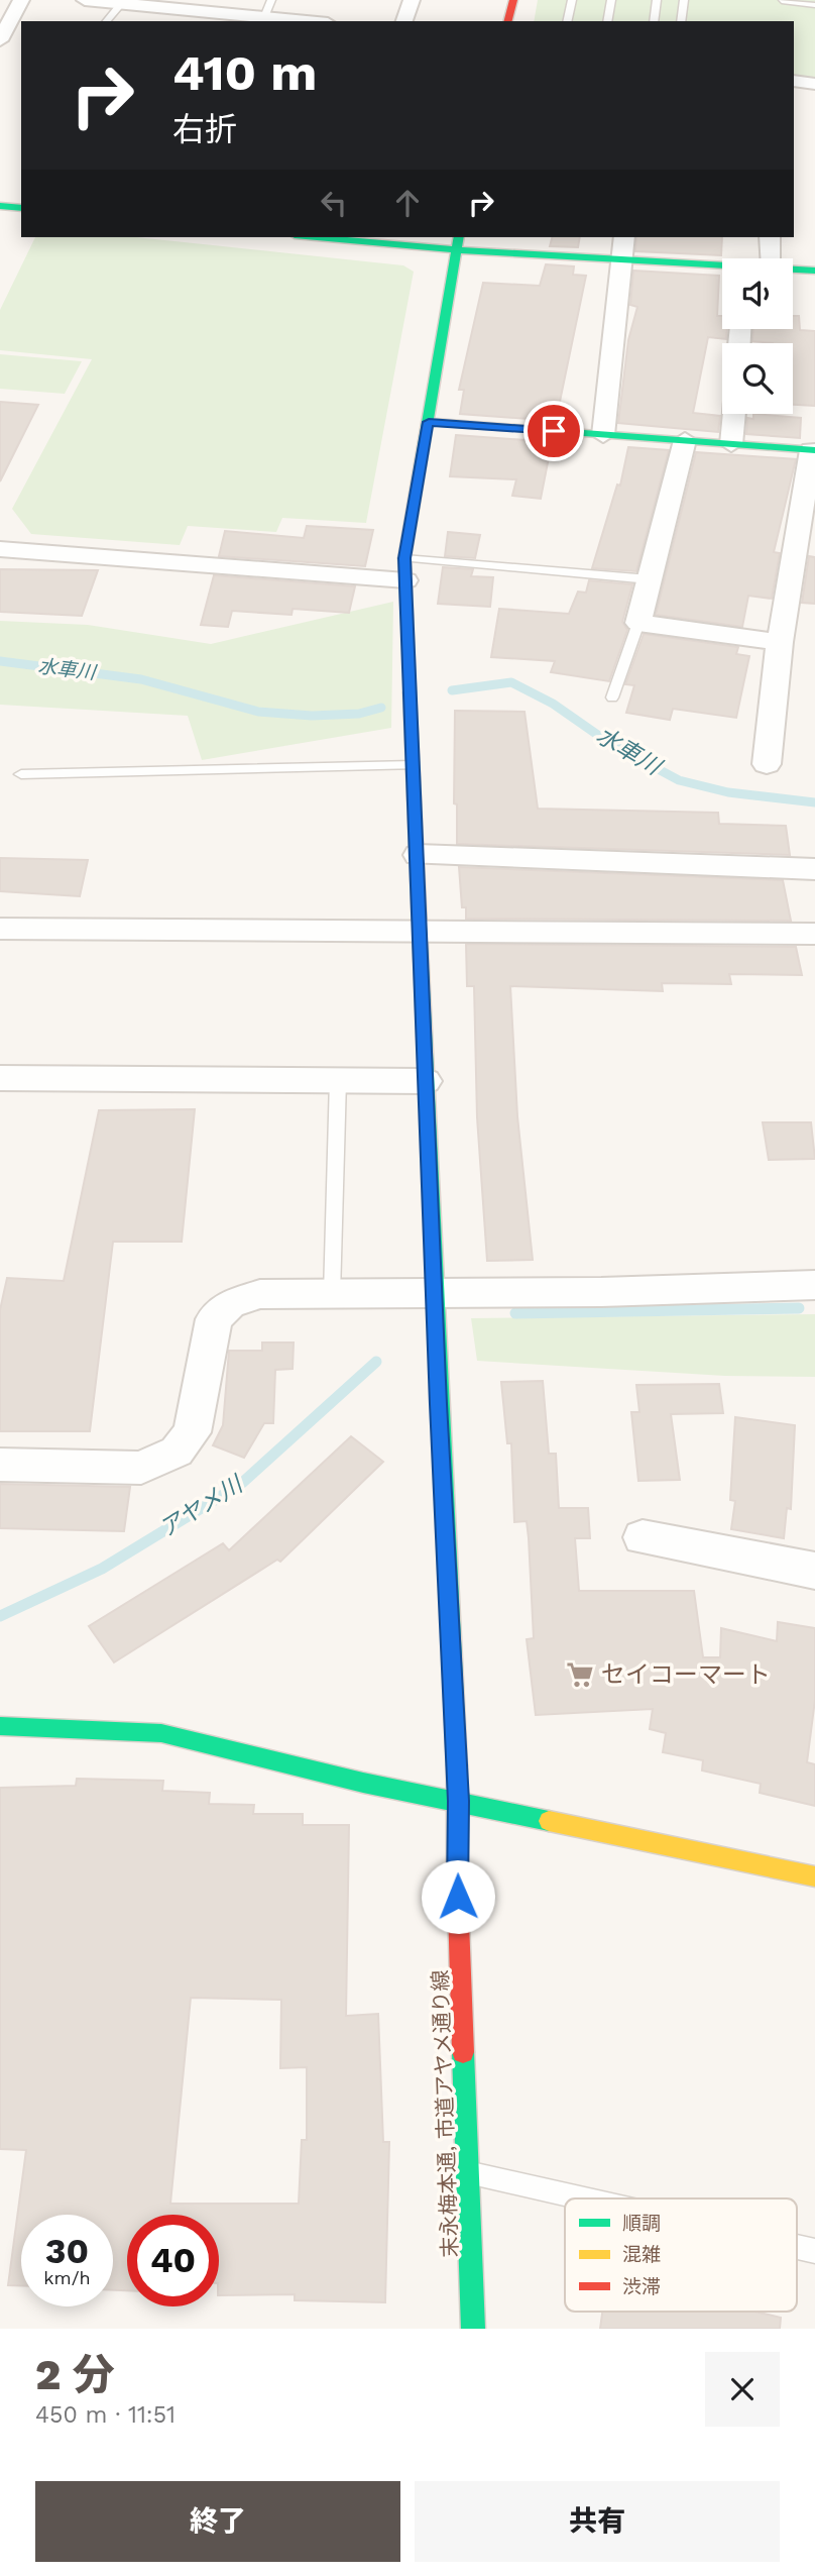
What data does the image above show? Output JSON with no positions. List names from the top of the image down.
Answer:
{
  "streets": {
    "street": ["末永梅本通, 市道アヤメ通り線"]
  },
  "water": ["水車川", "アヤメ川"],
  "places": {
    "supermarket": ["セイコーマート"]
  },
  "legend": ["順調", "混雑", "渋滞"],
  "page": {
    "turn": ["410 m", "右折"],
    "speed": "30 km/h",
    "limit": "40",
    "heading": ["2 分", "450 m · 11:51"],
    "buttons": ["終了", "共有"]
  }
}
